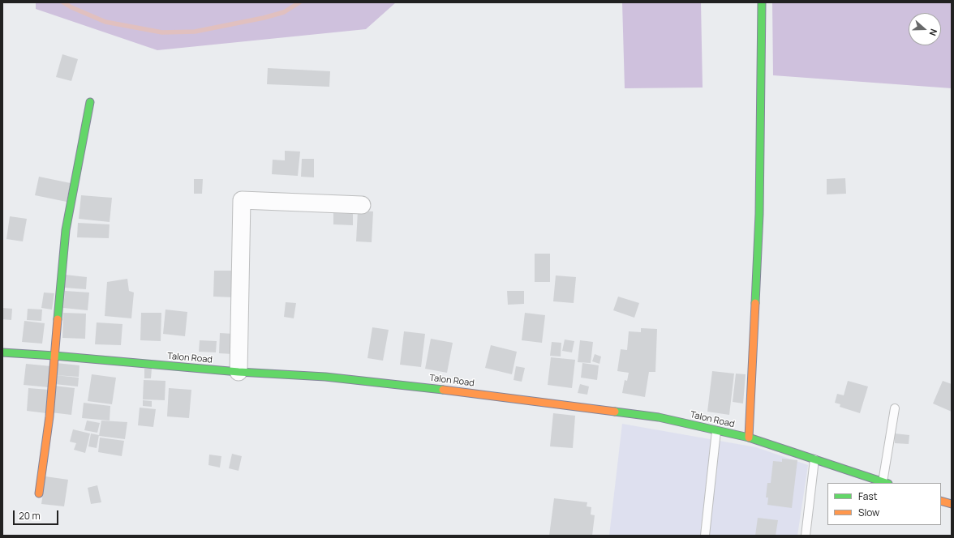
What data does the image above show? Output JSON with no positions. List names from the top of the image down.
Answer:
{
  "streets": {
    "street": ["Talon Road"]
  },
  "legend": ["Fast", "Slow"],
  "scale_bar": "20 m",
  "north": "right"
}
